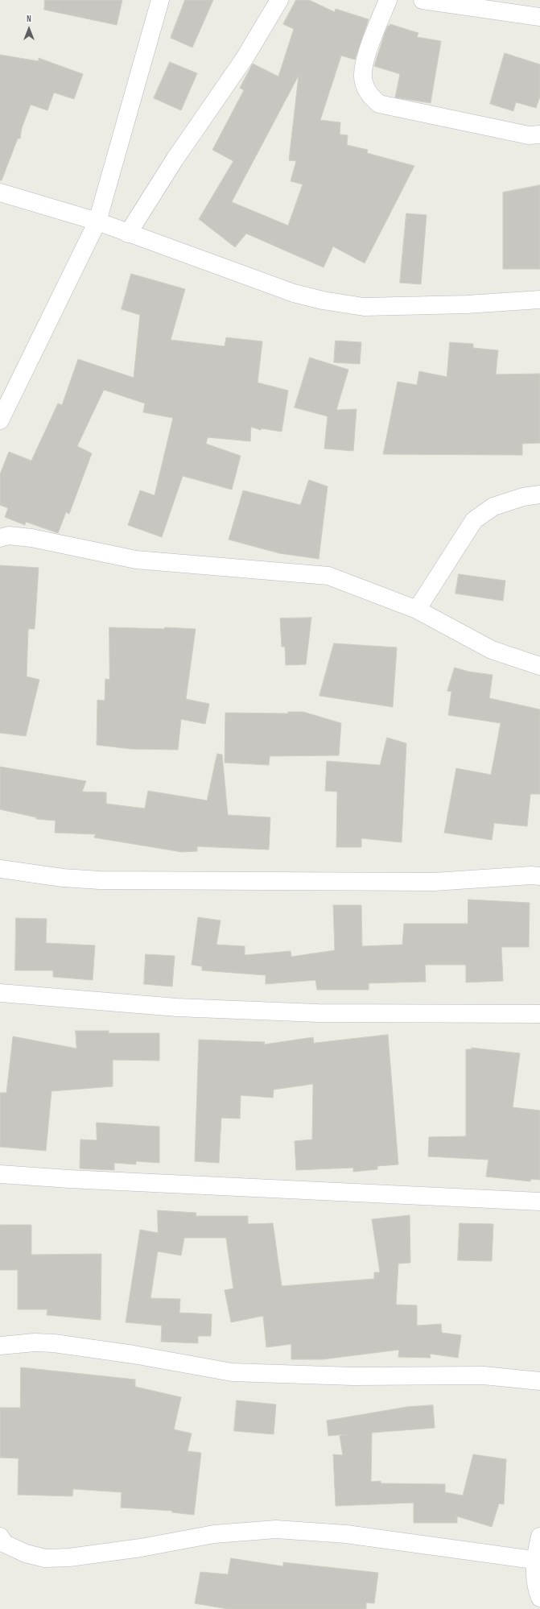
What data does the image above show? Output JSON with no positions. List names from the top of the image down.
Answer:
{
  "north": "top"
}
